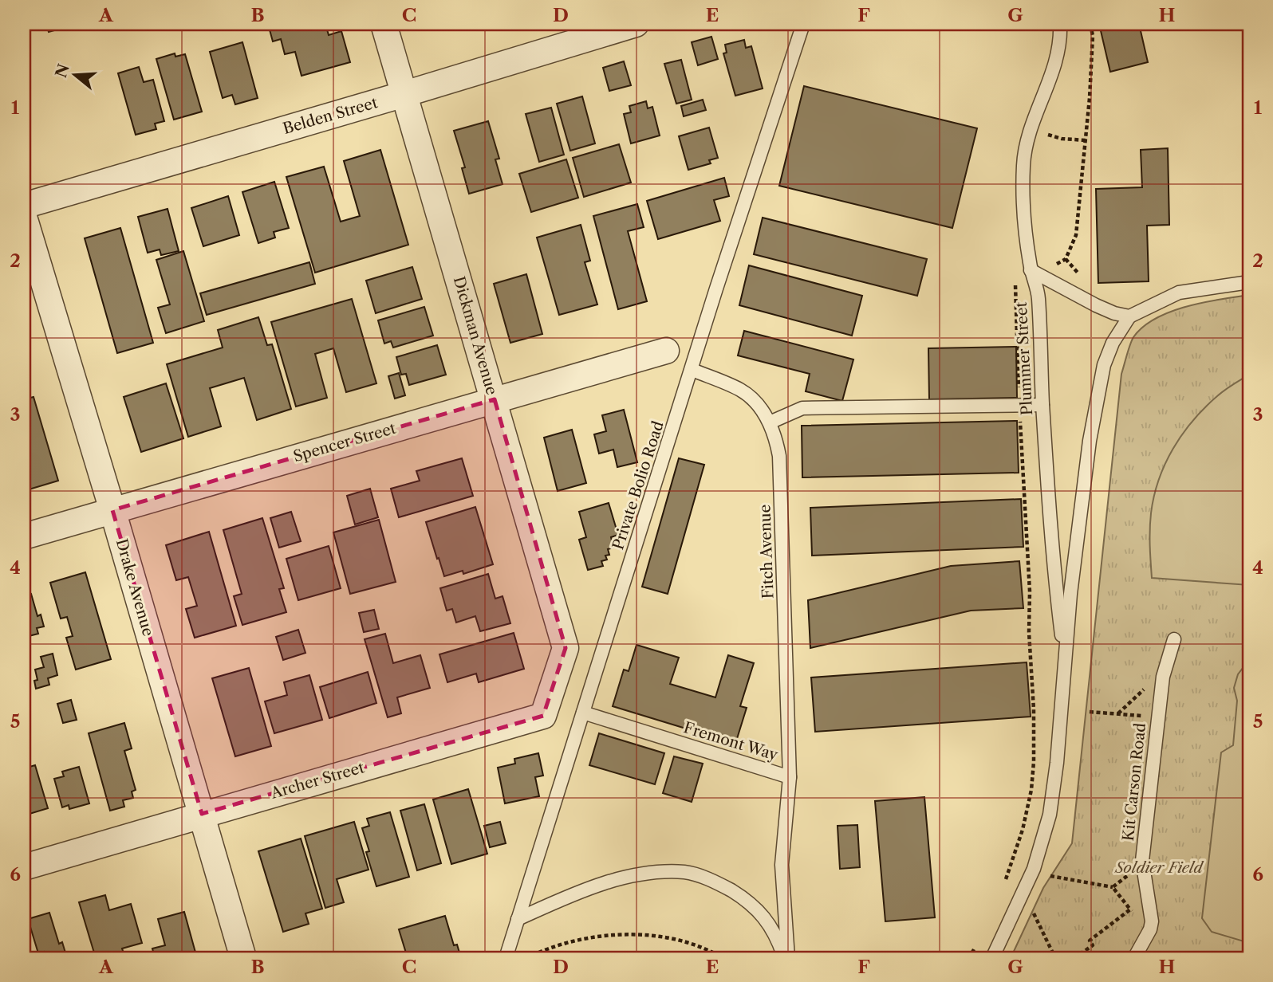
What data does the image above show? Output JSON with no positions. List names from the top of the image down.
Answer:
{
  "streets": {
    "street": [
      "Belden Street",
      "Dickman Avenue",
      "Spencer Street",
      "Drake Avenue",
      "Archer Street"
    ],
    "lane": [
      "Plummer Street",
      "Private Bolio Road",
      "Fitch Avenue",
      "Fremont Way",
      "Kit Carson Road"
    ]
  },
  "crossings": [
    ["Belden Street", "Dickman Avenue"],
    ["Dickman Avenue", "Spencer Street"],
    ["Dickman Avenue", "Archer Street"],
    ["Spencer Street", "Drake Avenue"],
    ["Private Bolio Road", "Fitch Avenue"],
    ["Private Bolio Road", "Fremont Way"],
    ["Fitch Avenue", "Fremont Way"],
    ["Drake Avenue", "Archer Street"]
  ],
  "parks": ["Soldier Field"],
  "north": "left",
  "grid": {
    "columns": [
      "A",
      "B",
      "C",
      "D",
      "E",
      "F",
      "G",
      "H"
    ],
    "rows": [
      "1",
      "2",
      "3",
      "4",
      "5",
      "6"
    ]
  }
}
